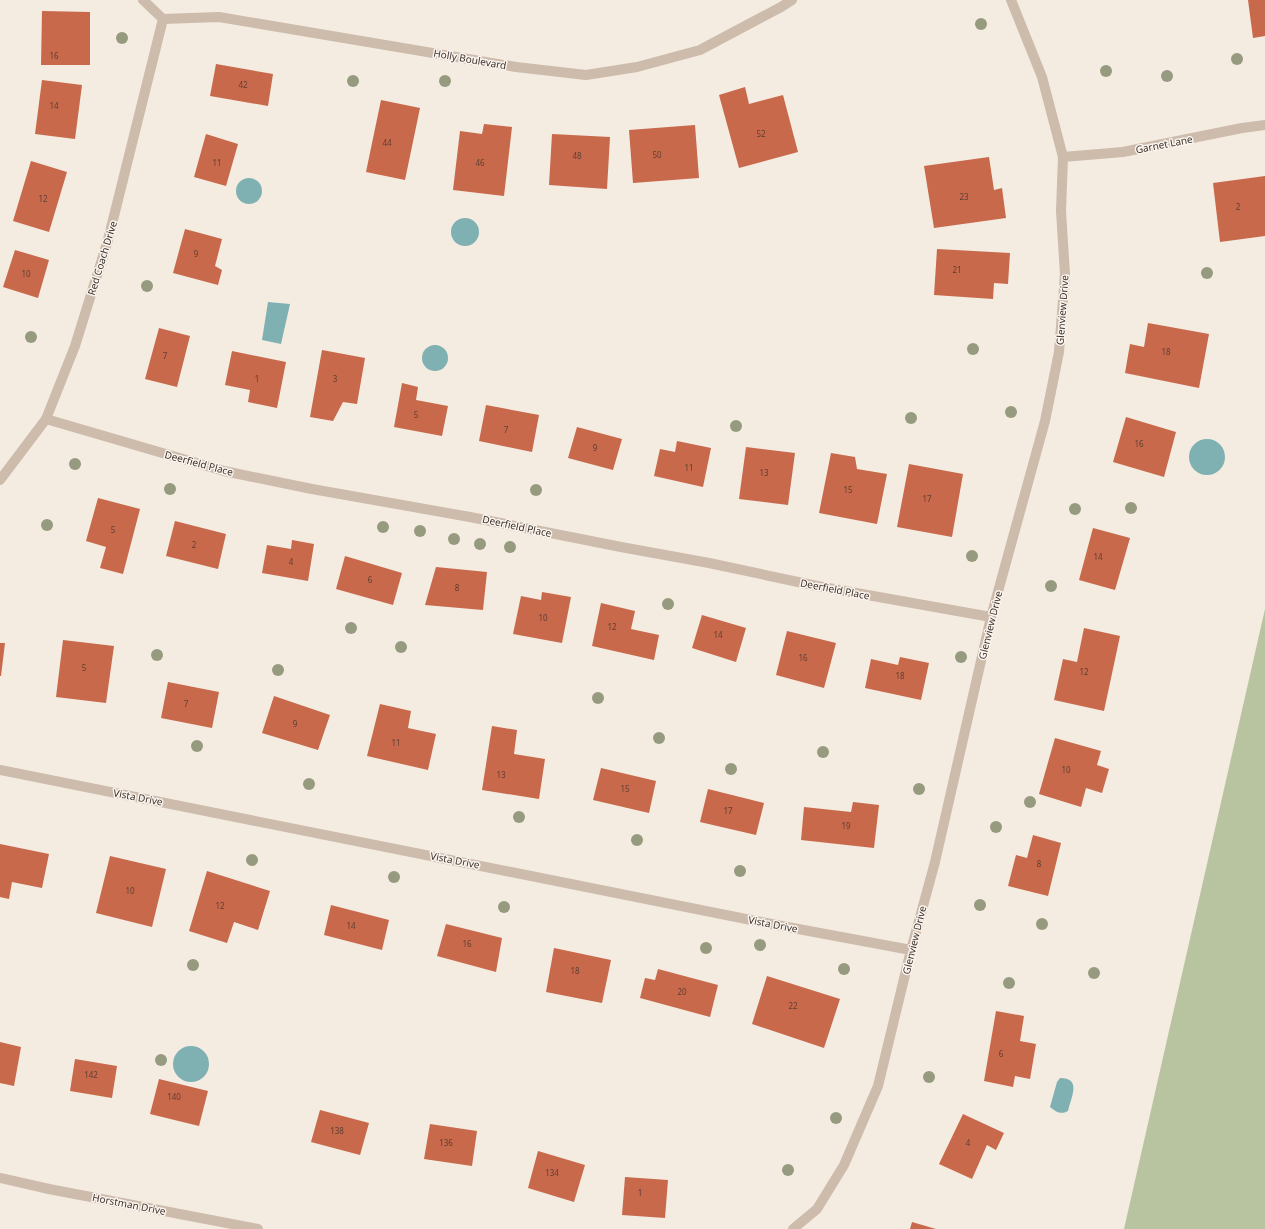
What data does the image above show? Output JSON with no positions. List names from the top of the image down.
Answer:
{
  "streets": {
    "street": [
      "Holly Boulevard",
      "Garnet Lane",
      "Red Coach Drive",
      "Glenview Drive",
      "Deerfield Place",
      "Vista Drive",
      "Horstman Drive"
    ]
  },
  "crossings": [
    ["Holly Boulevard", "Red Coach Drive"],
    ["Garnet Lane", "Glenview Drive"],
    ["Red Coach Drive", "Deerfield Place"],
    ["Glenview Drive", "Deerfield Place"],
    ["Glenview Drive", "Vista Drive"]
  ],
  "house_numbers": [
    "16",
    "42",
    "14",
    "52",
    "44",
    "50",
    "48",
    "11",
    "46",
    "23",
    "12",
    "2",
    "9",
    "21",
    "10",
    "18",
    "7",
    "1",
    "3",
    "5",
    "7",
    "16",
    "9",
    "11",
    "13",
    "15",
    "17",
    "5",
    "2",
    "14",
    "4",
    "6",
    "8",
    "10",
    "12",
    "14",
    "16",
    "5",
    "12",
    "18",
    "7",
    "9",
    "11",
    "10",
    "13",
    "15",
    "17",
    "19",
    "8",
    "10",
    "12",
    "14",
    "16",
    "18",
    "20",
    "22",
    "6",
    "142",
    "140",
    "138",
    "136",
    "4",
    "134",
    "1"
  ]
}
